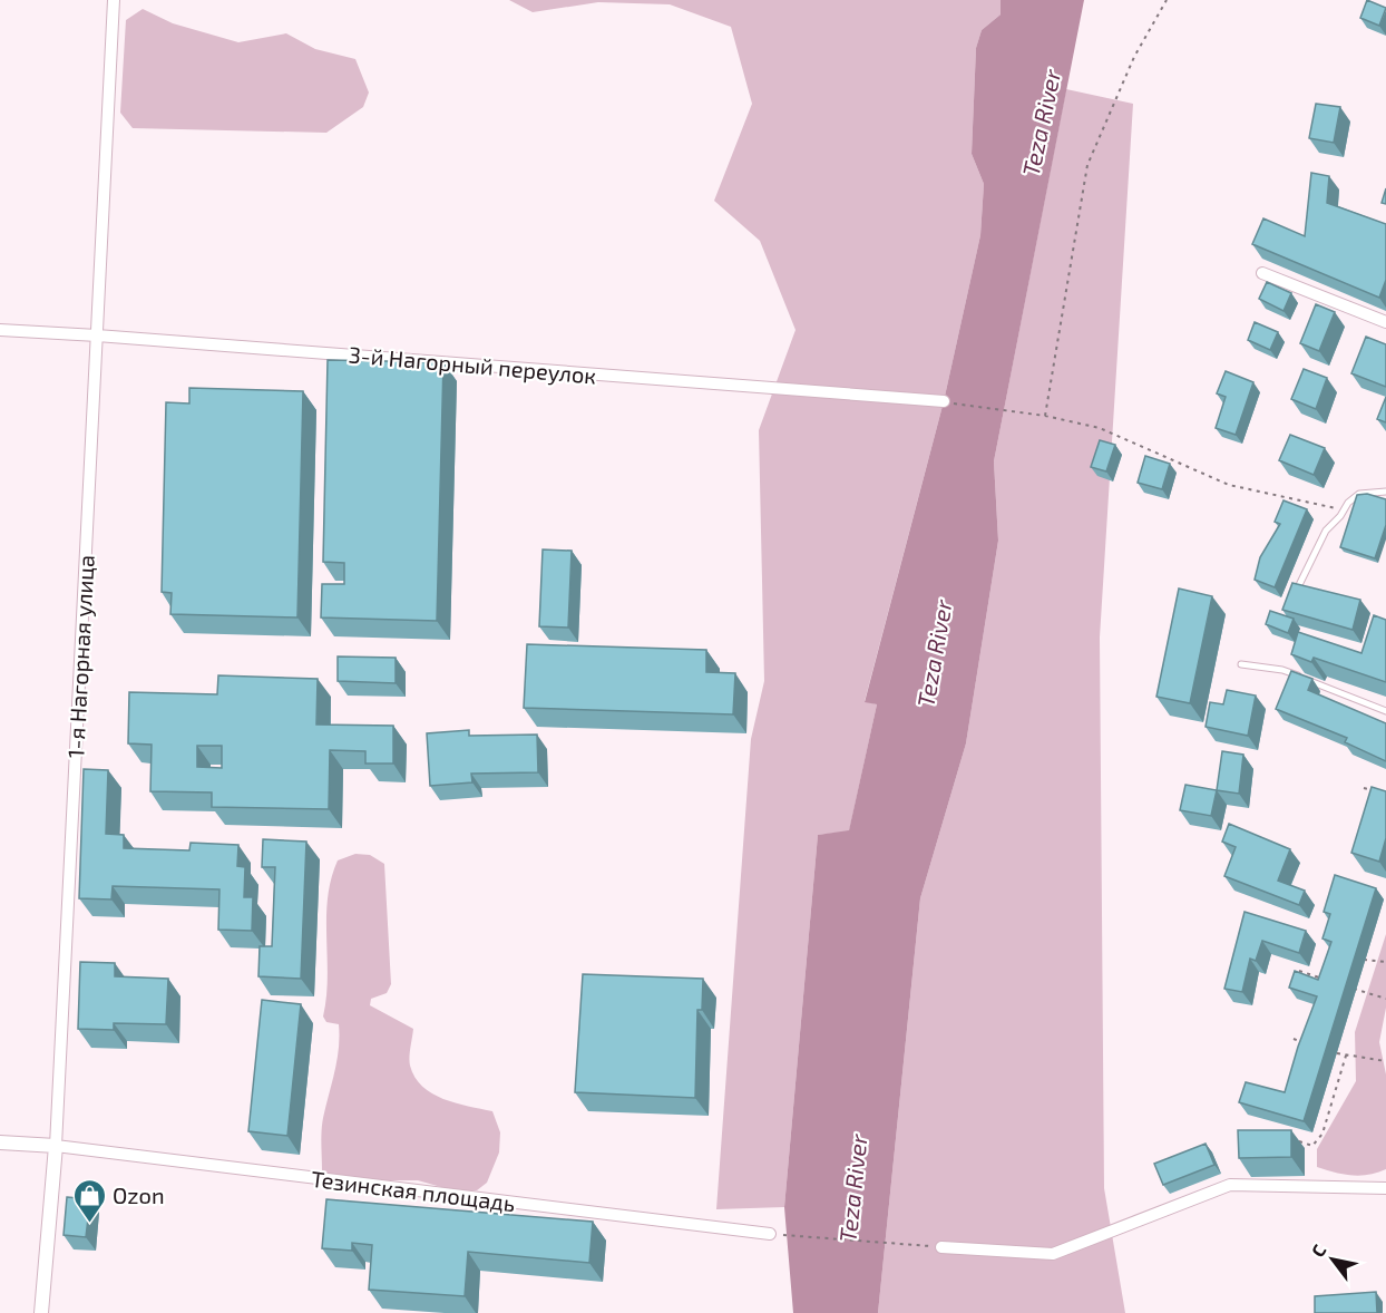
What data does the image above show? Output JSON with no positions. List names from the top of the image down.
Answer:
{
  "streets": {
    "street": ["3-й Нагорный переулок", "1-я Нагорная улица", "Тезинская площадь"]
  },
  "crossings": [
    ["3-й Нагорный переулок", "1-я Нагорная улица"],
    ["1-я Нагорная улица", "Тезинская площадь"]
  ],
  "water": ["Teza River"],
  "places": {
    "shop": ["Ozon"]
  },
  "north": "top left"
}
